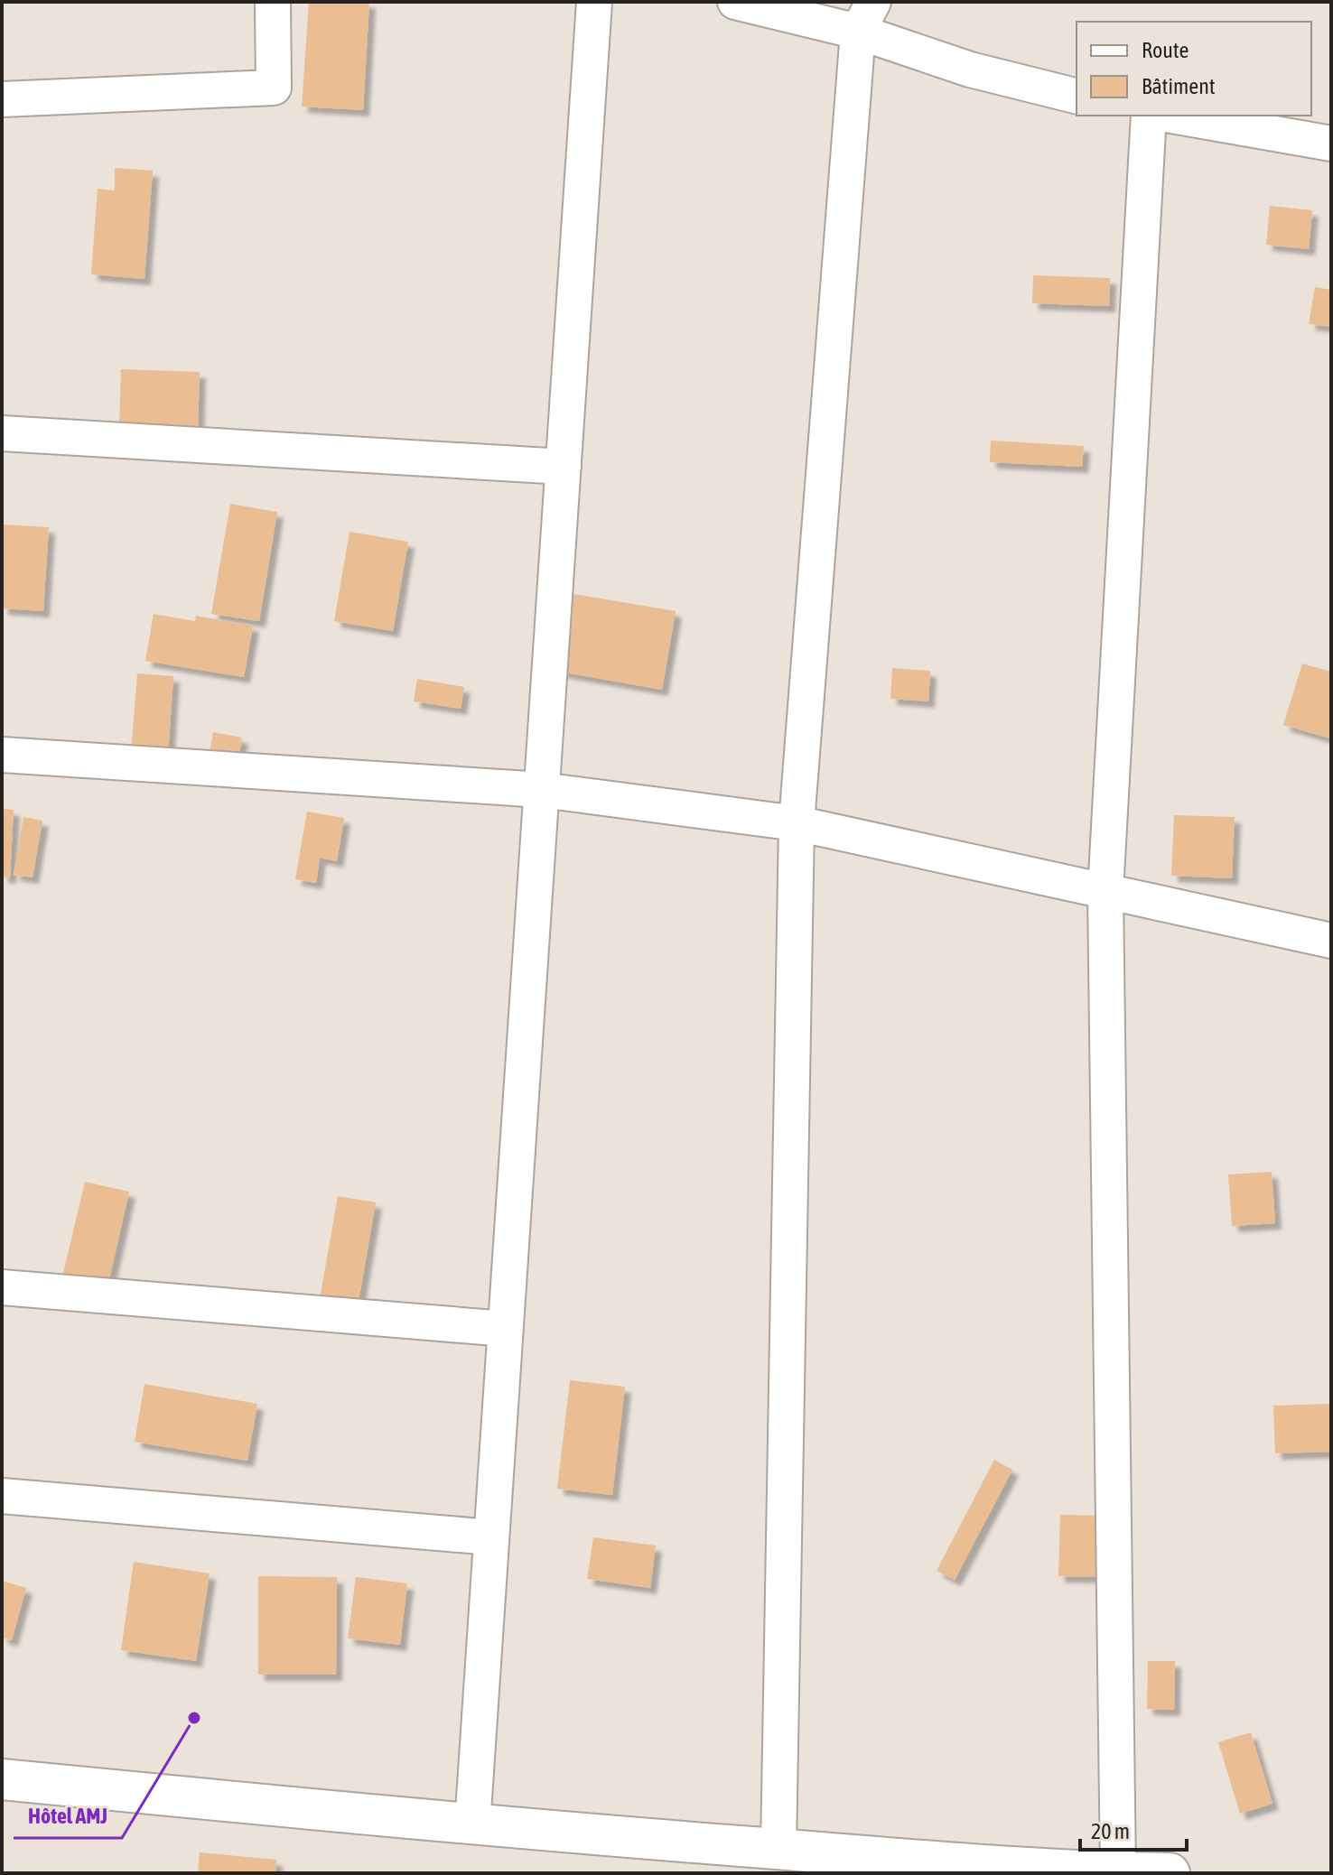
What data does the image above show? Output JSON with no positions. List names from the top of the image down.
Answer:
{
  "places": ["Hôtel AMJ"],
  "legend": ["Route", "Bâtiment"],
  "scale_bar": "20 m"
}
